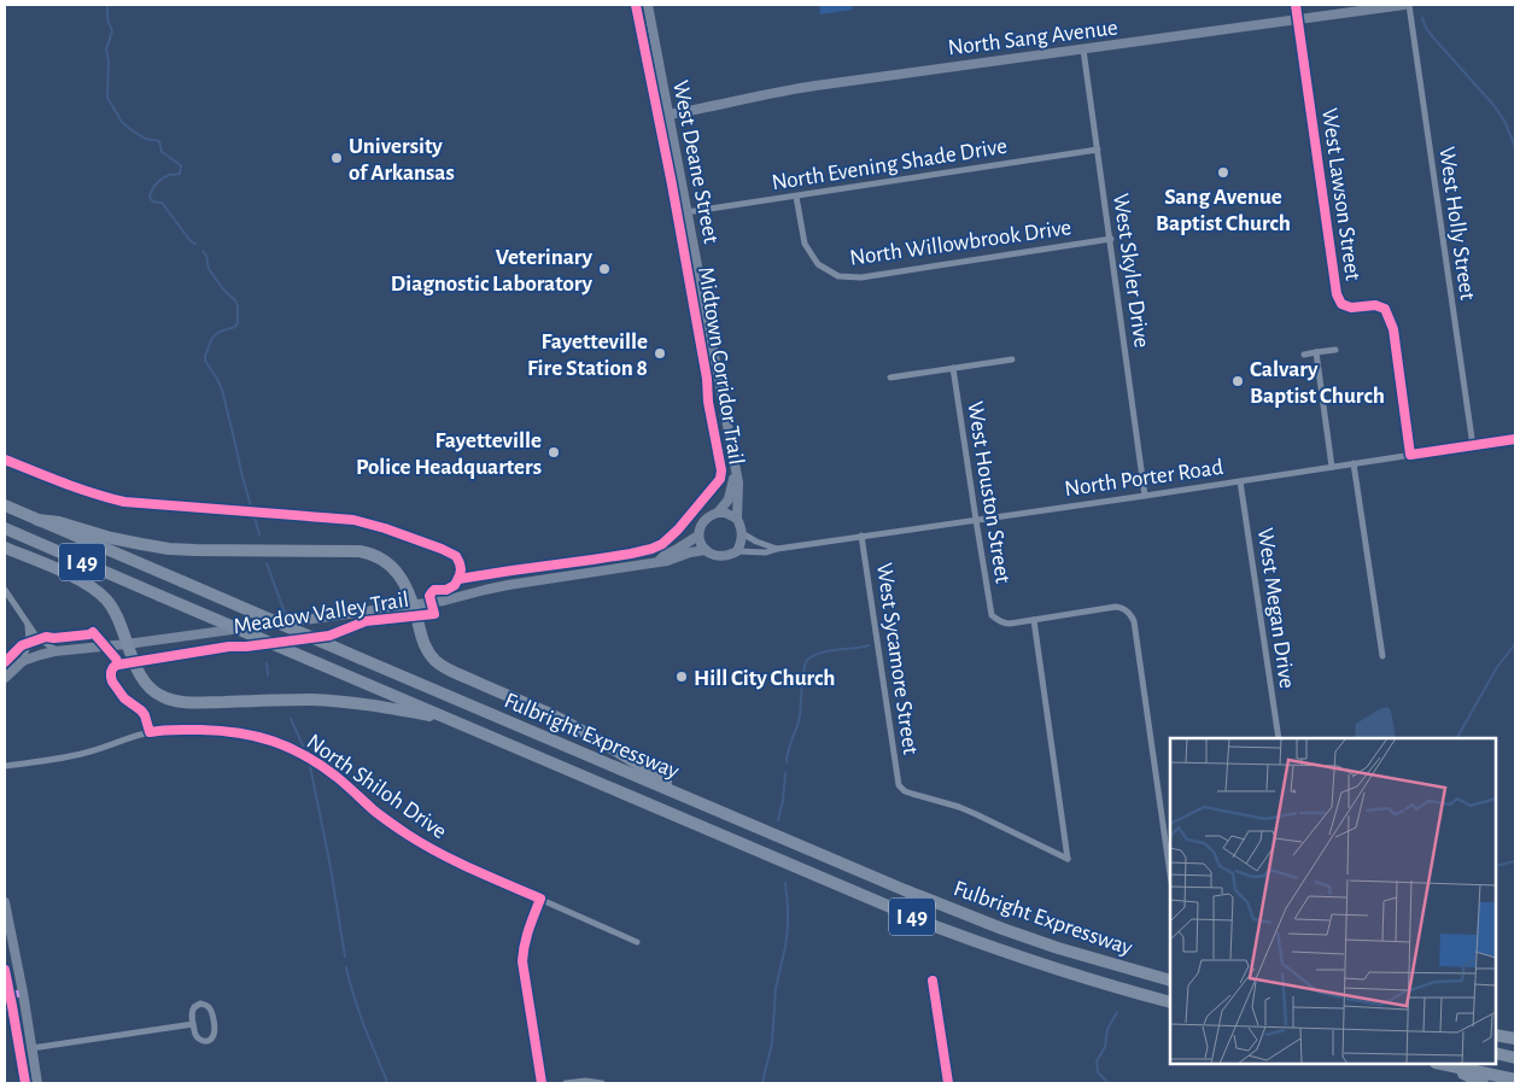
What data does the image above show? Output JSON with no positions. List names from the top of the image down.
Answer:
{
  "streets": {
    "highway": ["I 49", "Fulbright Expressway"],
    "street": [
      "North Sang Avenue",
      "West Deane Street",
      "North Evening Shade Drive",
      "West Lawson Street",
      "West Holly Street",
      "North Willowbrook Drive",
      "West Skyler Drive",
      "North Porter Road",
      "West Houston Street",
      "West Megan Drive",
      "West Sycamore Street",
      "North Shiloh Drive"
    ],
    "cycle path": ["Midtown Corridor Trail", "Meadow Valley Trail"]
  },
  "crossings": [
    ["North Sang Avenue", "West Deane Street"],
    ["North Sang Avenue", "West Lawson Street"],
    ["North Sang Avenue", "West Skyler Drive"],
    ["West Deane Street", "North Evening Shade Drive"],
    ["West Deane Street", "North Porter Road"],
    ["North Evening Shade Drive", "North Willowbrook Drive"],
    ["North Evening Shade Drive", "West Skyler Drive"],
    ["West Lawson Street", "North Porter Road"],
    ["West Holly Street", "North Porter Road"],
    ["North Willowbrook Drive", "West Skyler Drive"],
    ["West Skyler Drive", "North Porter Road"],
    ["North Porter Road", "West Houston Street"],
    ["North Porter Road", "West Megan Drive"],
    ["North Porter Road", "West Sycamore Street"],
    ["West Houston Street", "West Sycamore Street"]
  ],
  "places": [
    "University of Arkansas",
    "Sang Avenue Baptist Church",
    "Veterinary Diagnostic Laboratory",
    "Fayetteville Fire Station 8",
    "Calvary Baptist Church",
    "Fayetteville Police Headquarters",
    "Hill City Church"
  ]
}
